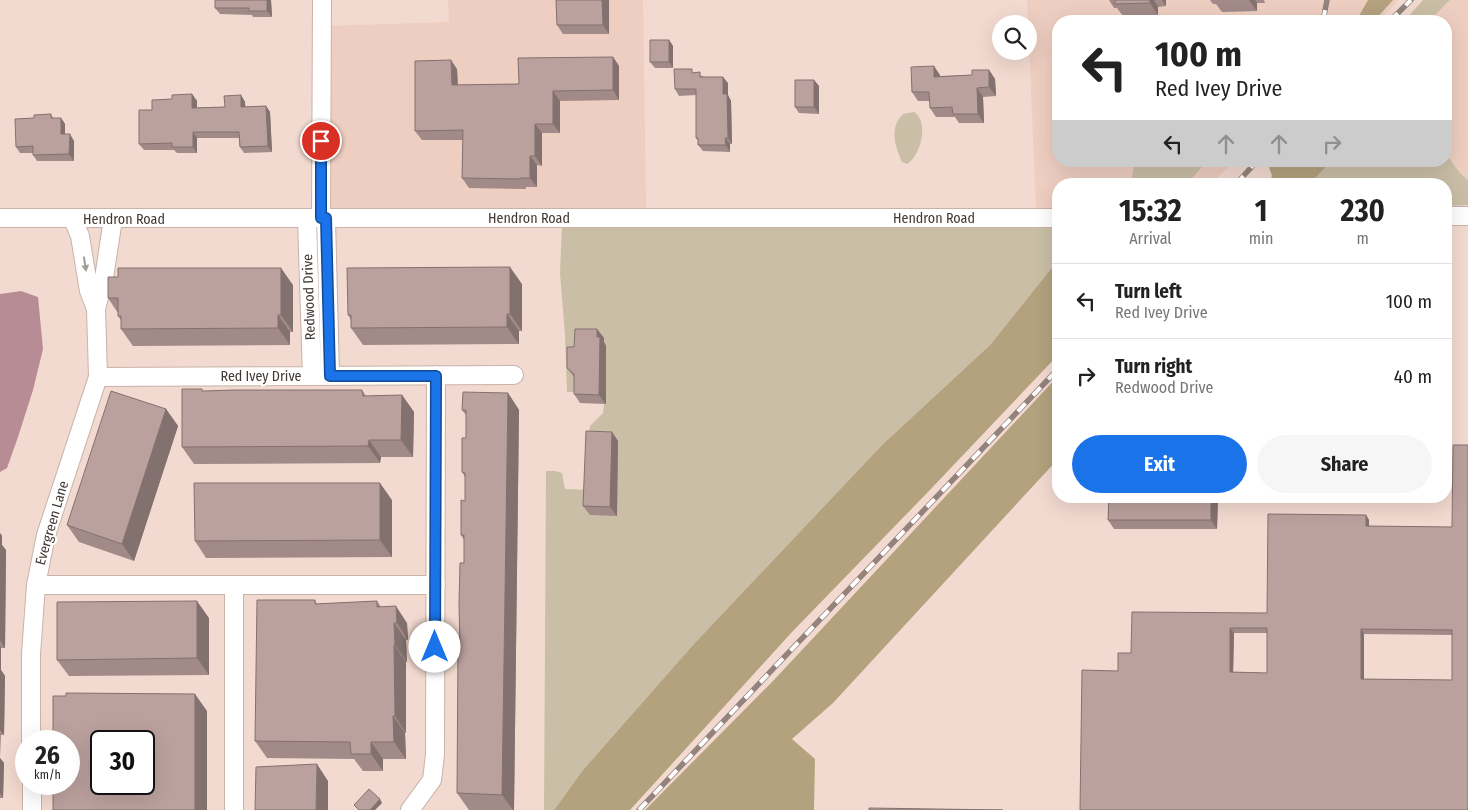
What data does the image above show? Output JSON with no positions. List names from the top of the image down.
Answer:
{
  "streets": {
    "street": [
      "Hendron Road",
      "Redwood Drive",
      "Red Ivey Drive",
      "Evergreen Lane"
    ]
  },
  "crossings": [
    ["Hendron Road", "Redwood Drive"],
    ["Hendron Road", "Evergreen Lane"],
    ["Redwood Drive", "Red Ivey Drive"],
    ["Red Ivey Drive", "Evergreen Lane"]
  ],
  "page": {
    "turn": ["100 m", "Red Ivey Drive"],
    "eta": [
      "15:32",
      "Arrival",
      "1",
      "min",
      "230",
      "m"
    ],
    "list": [
      {
        "name": "Turn left",
        "note": "Red Ivey Drive",
        "value": "100 m"
      },
      {
        "name": "Turn right",
        "note": "Redwood Drive",
        "value": "40 m"
      }
    ],
    "buttons": ["Exit", "Share"],
    "speed": "26 km/h",
    "limit": "30"
  }
}
